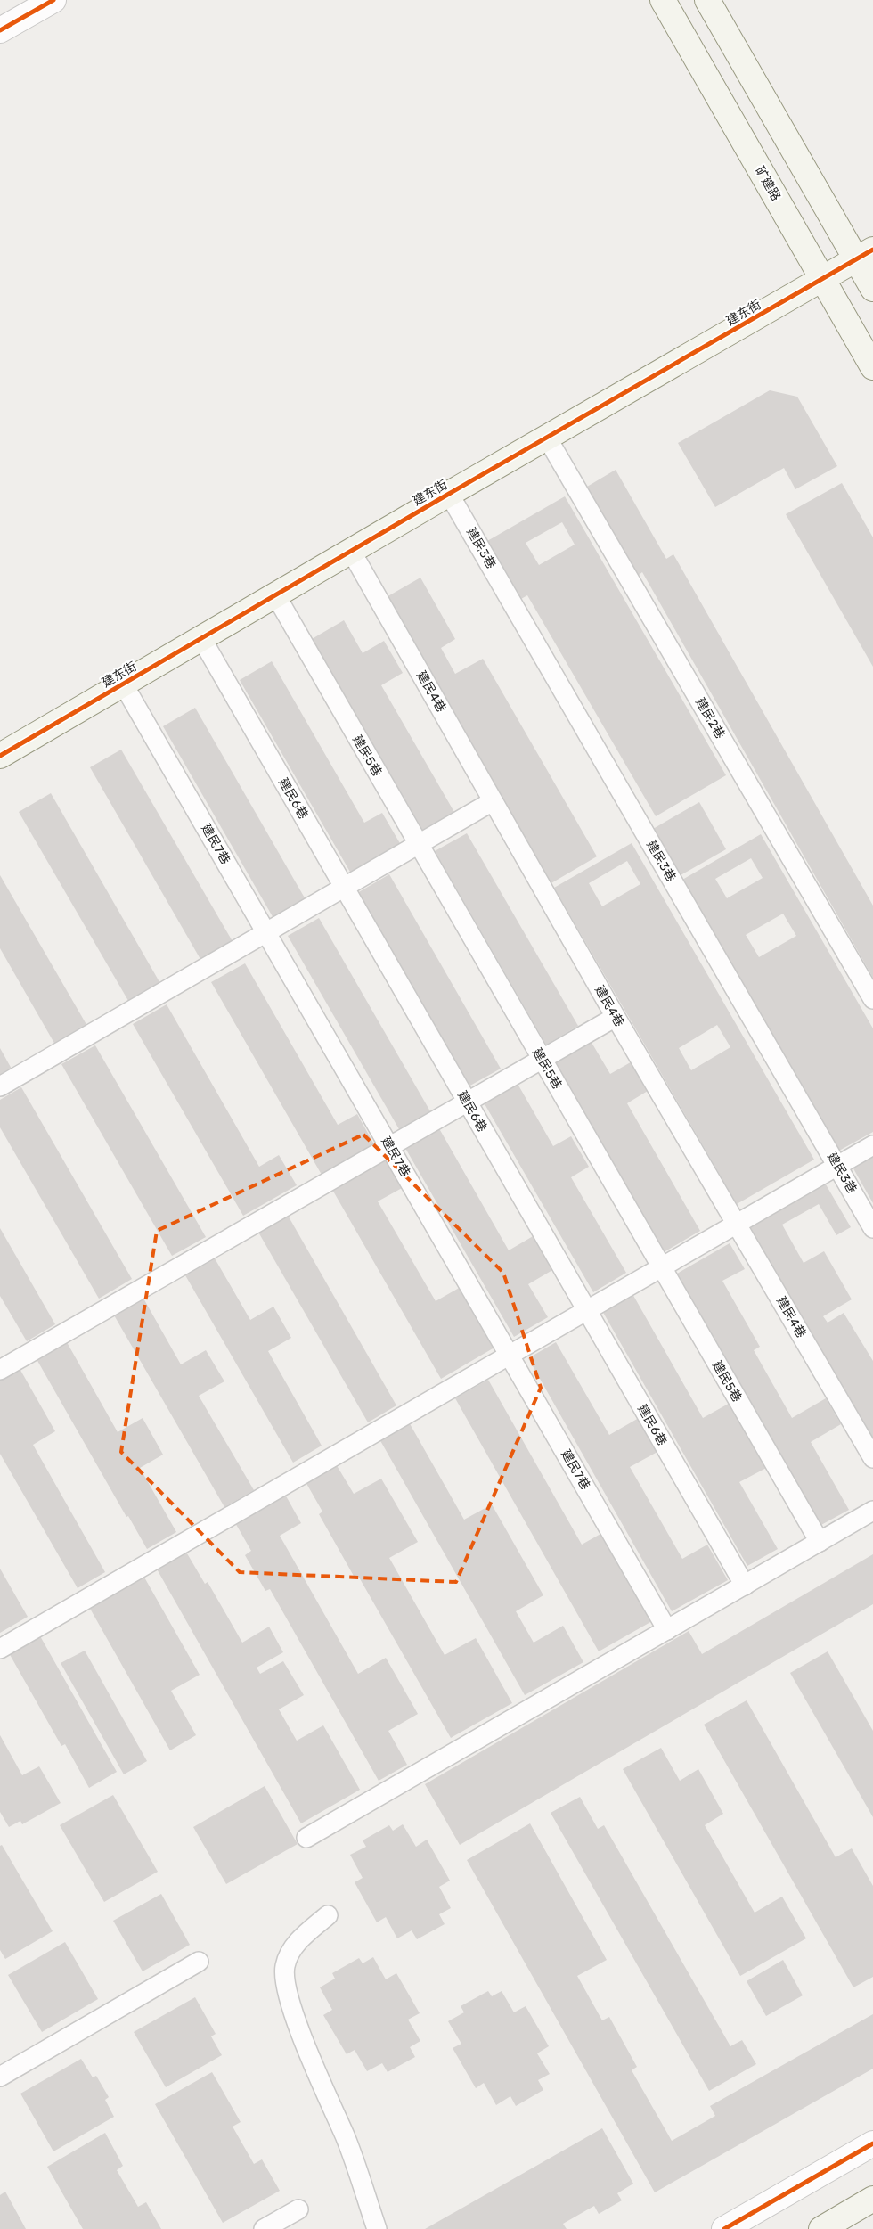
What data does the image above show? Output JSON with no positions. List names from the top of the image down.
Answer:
{
  "streets": {
    "street": ["矿建路", "建东街"],
    "lane": [
      "建民3巷",
      "建民4巷",
      "建民2巷",
      "建民5巷",
      "建民6巷",
      "建民7巷"
    ]
  },
  "crossings": [
    ["矿建路", "建东街"],
    ["建东街", "建民3巷"],
    ["建东街", "建民4巷"],
    ["建东街", "建民2巷"],
    ["建东街", "建民5巷"],
    ["建东街", "建民6巷"],
    ["建东街", "建民7巷"]
  ]
}
